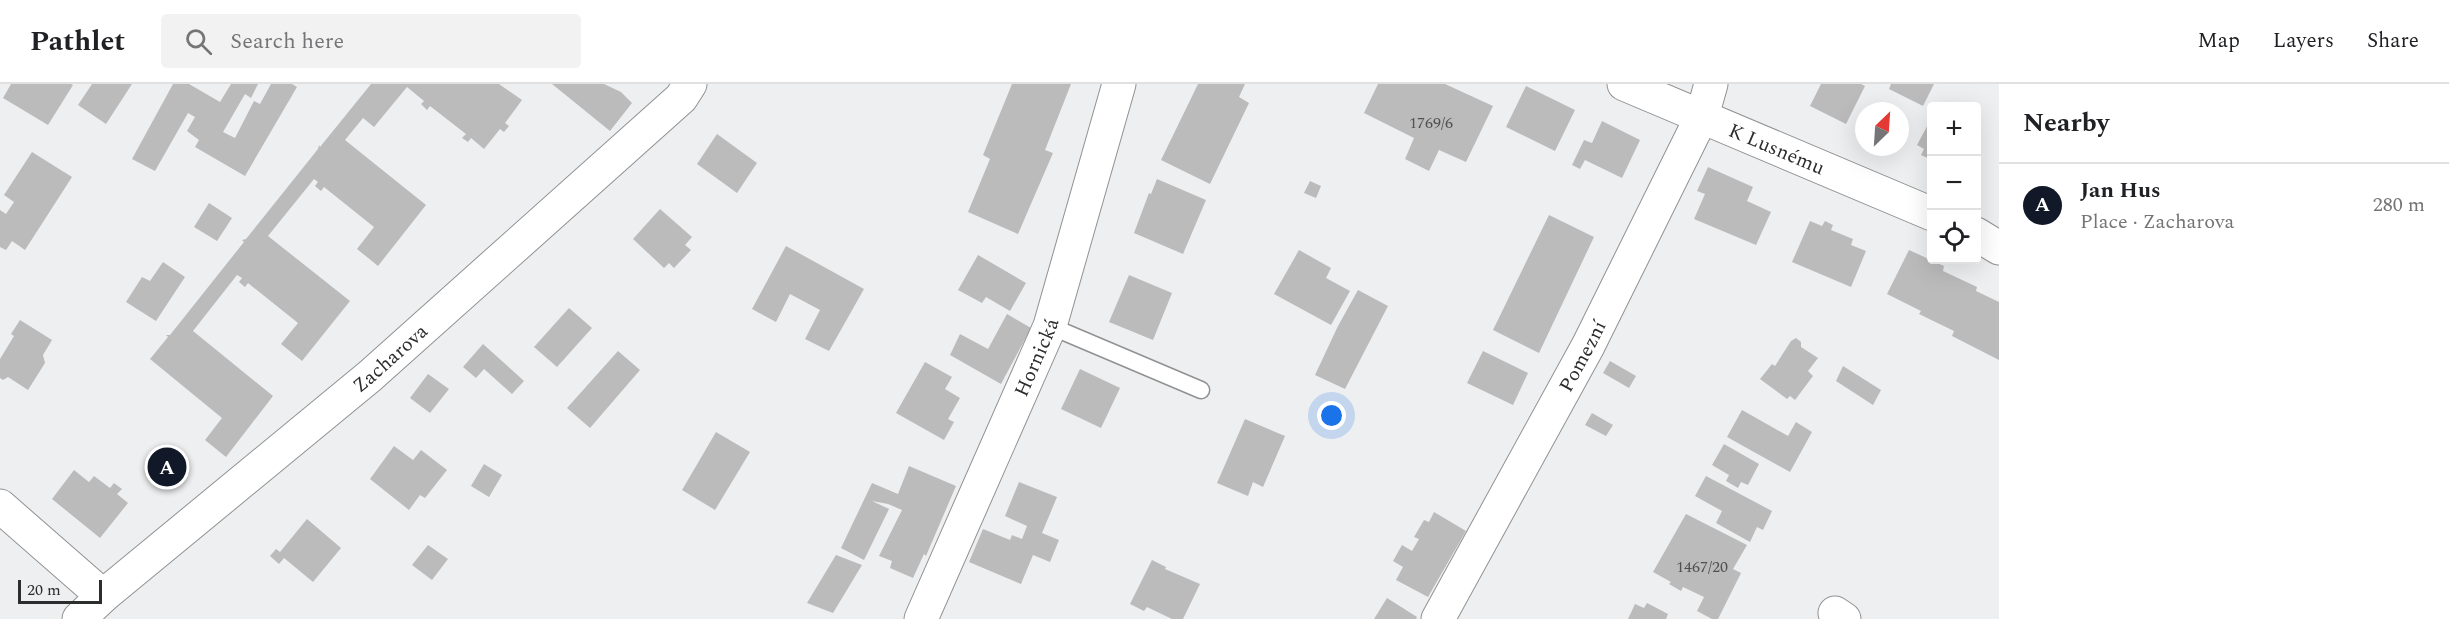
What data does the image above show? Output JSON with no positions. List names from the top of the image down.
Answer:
{
  "streets": {
    "street": [
      "K Lusnému",
      "Pomezní",
      "Zacharova",
      "Hornická"
    ]
  },
  "crossings": [
    ["K Lusnému", "Pomezní"]
  ],
  "house_numbers": ["1769/6", "1467/20"],
  "scale_bar": "20 m",
  "north": "top right",
  "page": {
    "header": "Pathlet",
    "search": "Search here",
    "nav": ["Map", "Layers", "Share"],
    "heading": "Nearby",
    "map_buttons": ["+", "−"],
    "list": [
      {
        "mark": "A",
        "name": "Jan Hus",
        "note": "Place · Zacharova",
        "value": "280 m"
      }
    ],
    "pins": "A",
    "scale": "20 m"
  }
}
